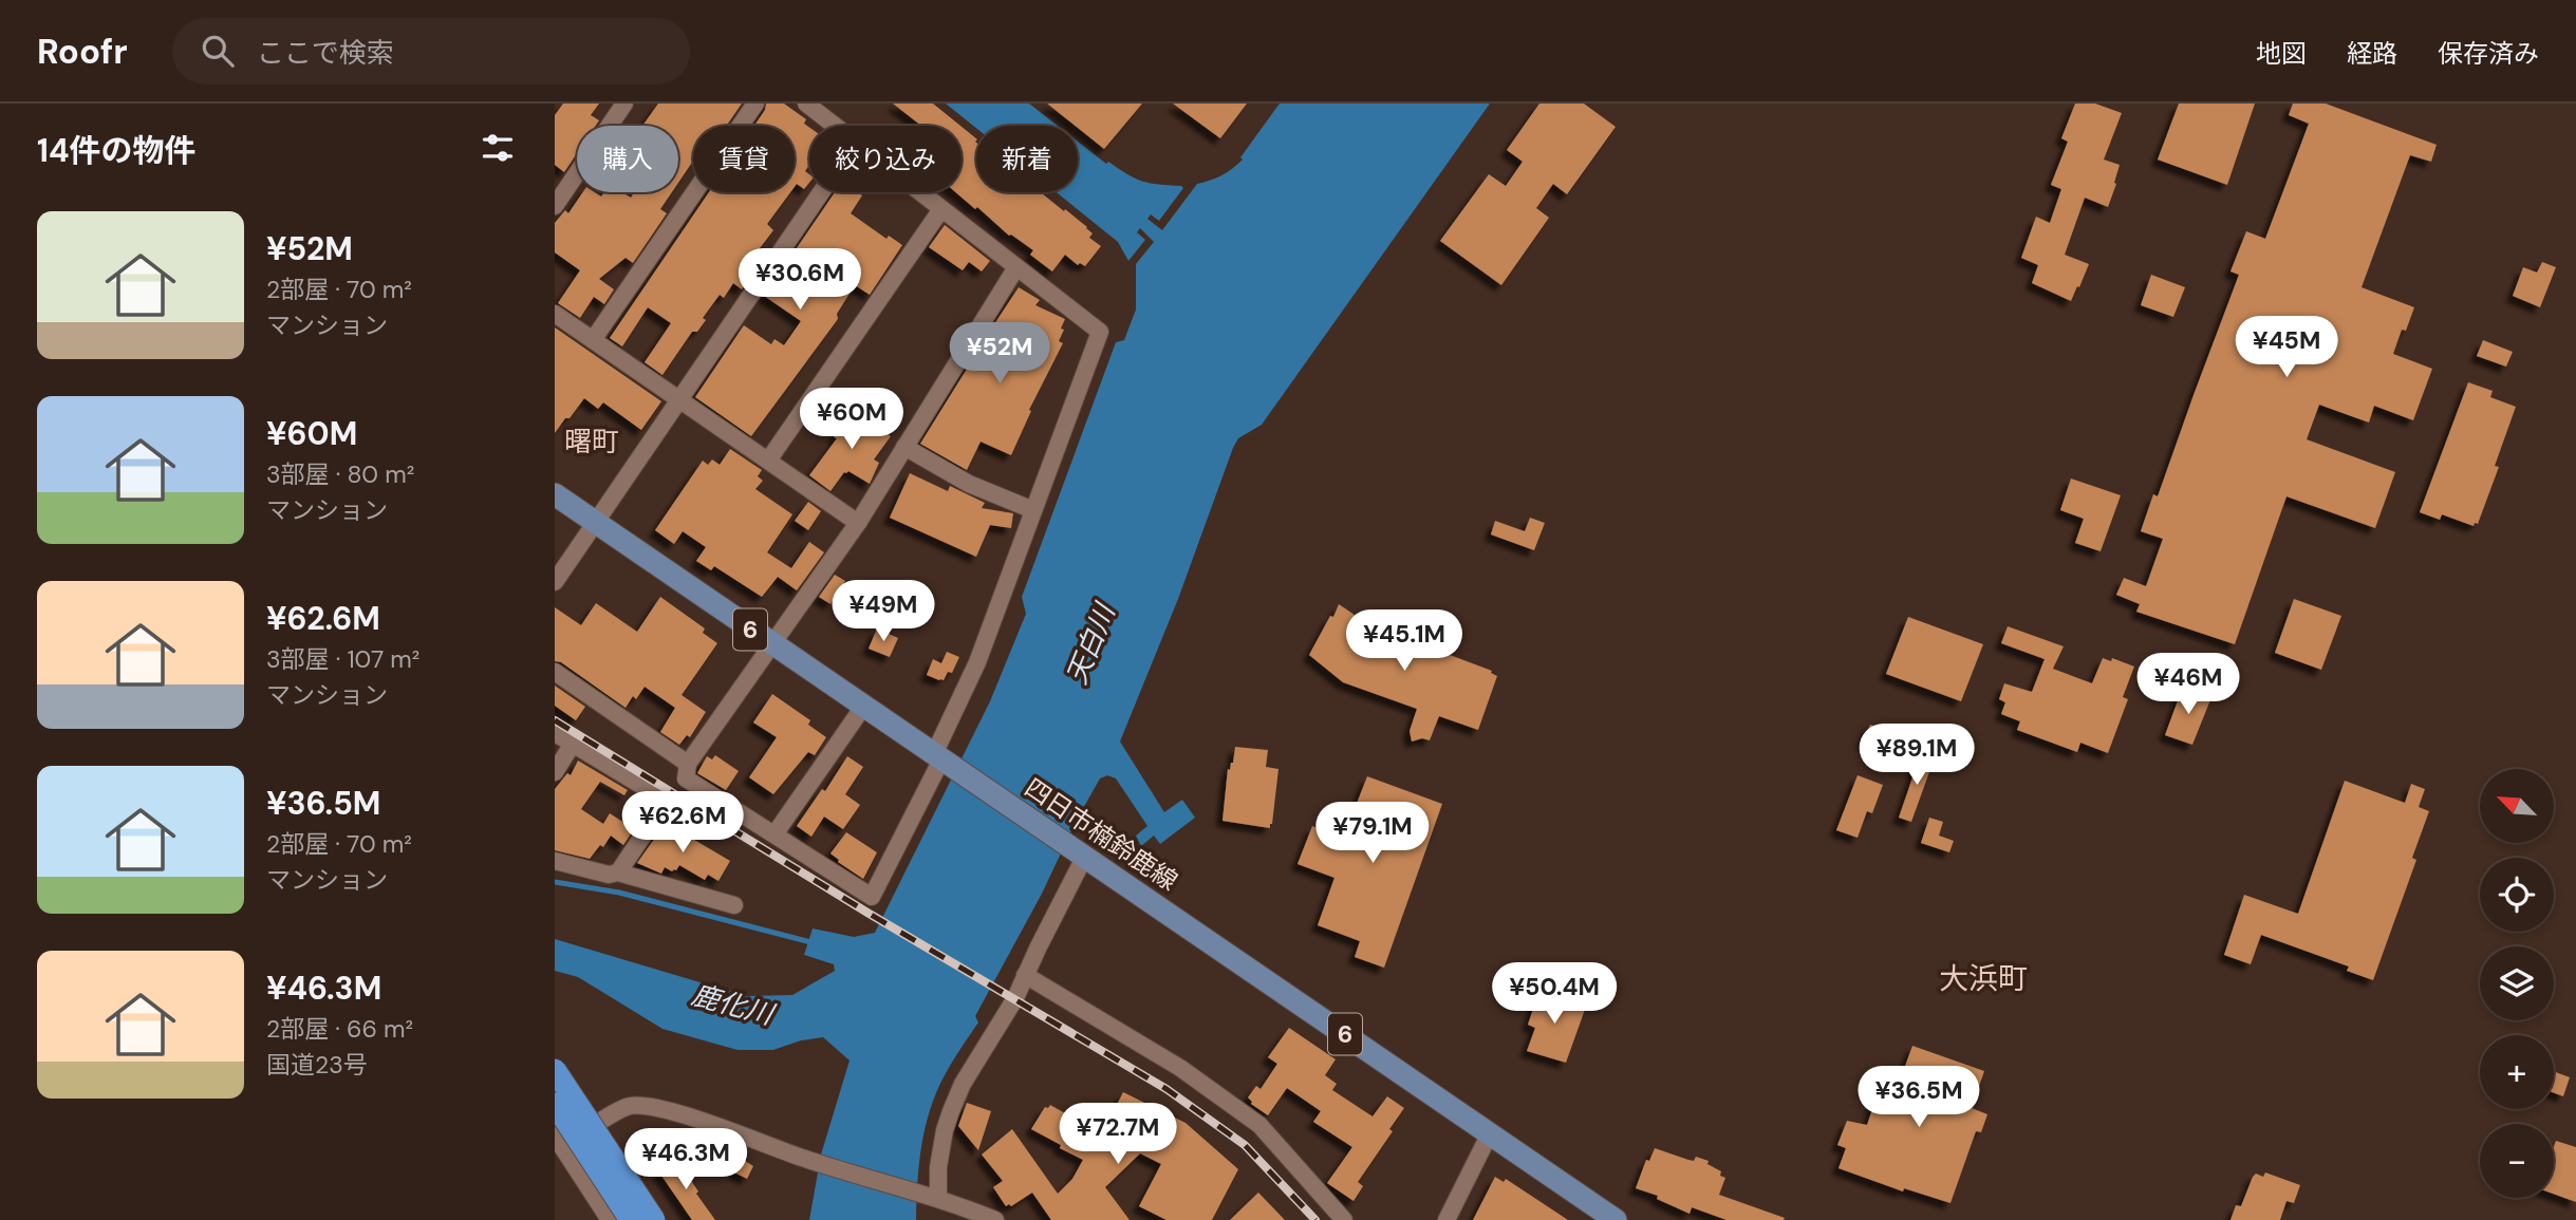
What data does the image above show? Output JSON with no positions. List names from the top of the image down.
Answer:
{
  "streets": {
    "main road": ["6", "四日市楠鈴鹿線"]
  },
  "districts": ["曙町", "大浜町"],
  "water": ["天白川", "鹿化川"],
  "north": "top left",
  "page": {
    "header": "Roofr",
    "search": "ここで検索",
    "nav": ["地図", "経路", "保存済み"],
    "heading": "14件の物件",
    "chip": [
      "購入",
      "賃貸",
      "絞り込み",
      "新着"
    ],
    "list": [
      {
        "name": "¥52M",
        "note": "2部屋 · 70 m² · マンション"
      },
      {
        "name": "¥60M",
        "note": "3部屋 · 80 m² · マンション"
      },
      {
        "name": "¥62.6M",
        "note": "3部屋 · 107 m² · マンション"
      },
      {
        "name": "¥36.5M",
        "note": "2部屋 · 70 m² · マンション"
      },
      {
        "name": "¥46.3M",
        "note": "2部屋 · 66 m² · 国道23号"
      }
    ],
    "price": [
      "¥30.6M",
      "¥45M",
      "¥52M",
      "¥60M",
      "¥49M",
      "¥45.1M",
      "¥46M",
      "¥89.1M",
      "¥62.6M",
      "¥79.1M",
      "¥50.4M",
      "¥36.5M",
      "¥72.7M",
      "¥46.3M"
    ],
    "map_buttons": ["+", "−"]
  }
}
